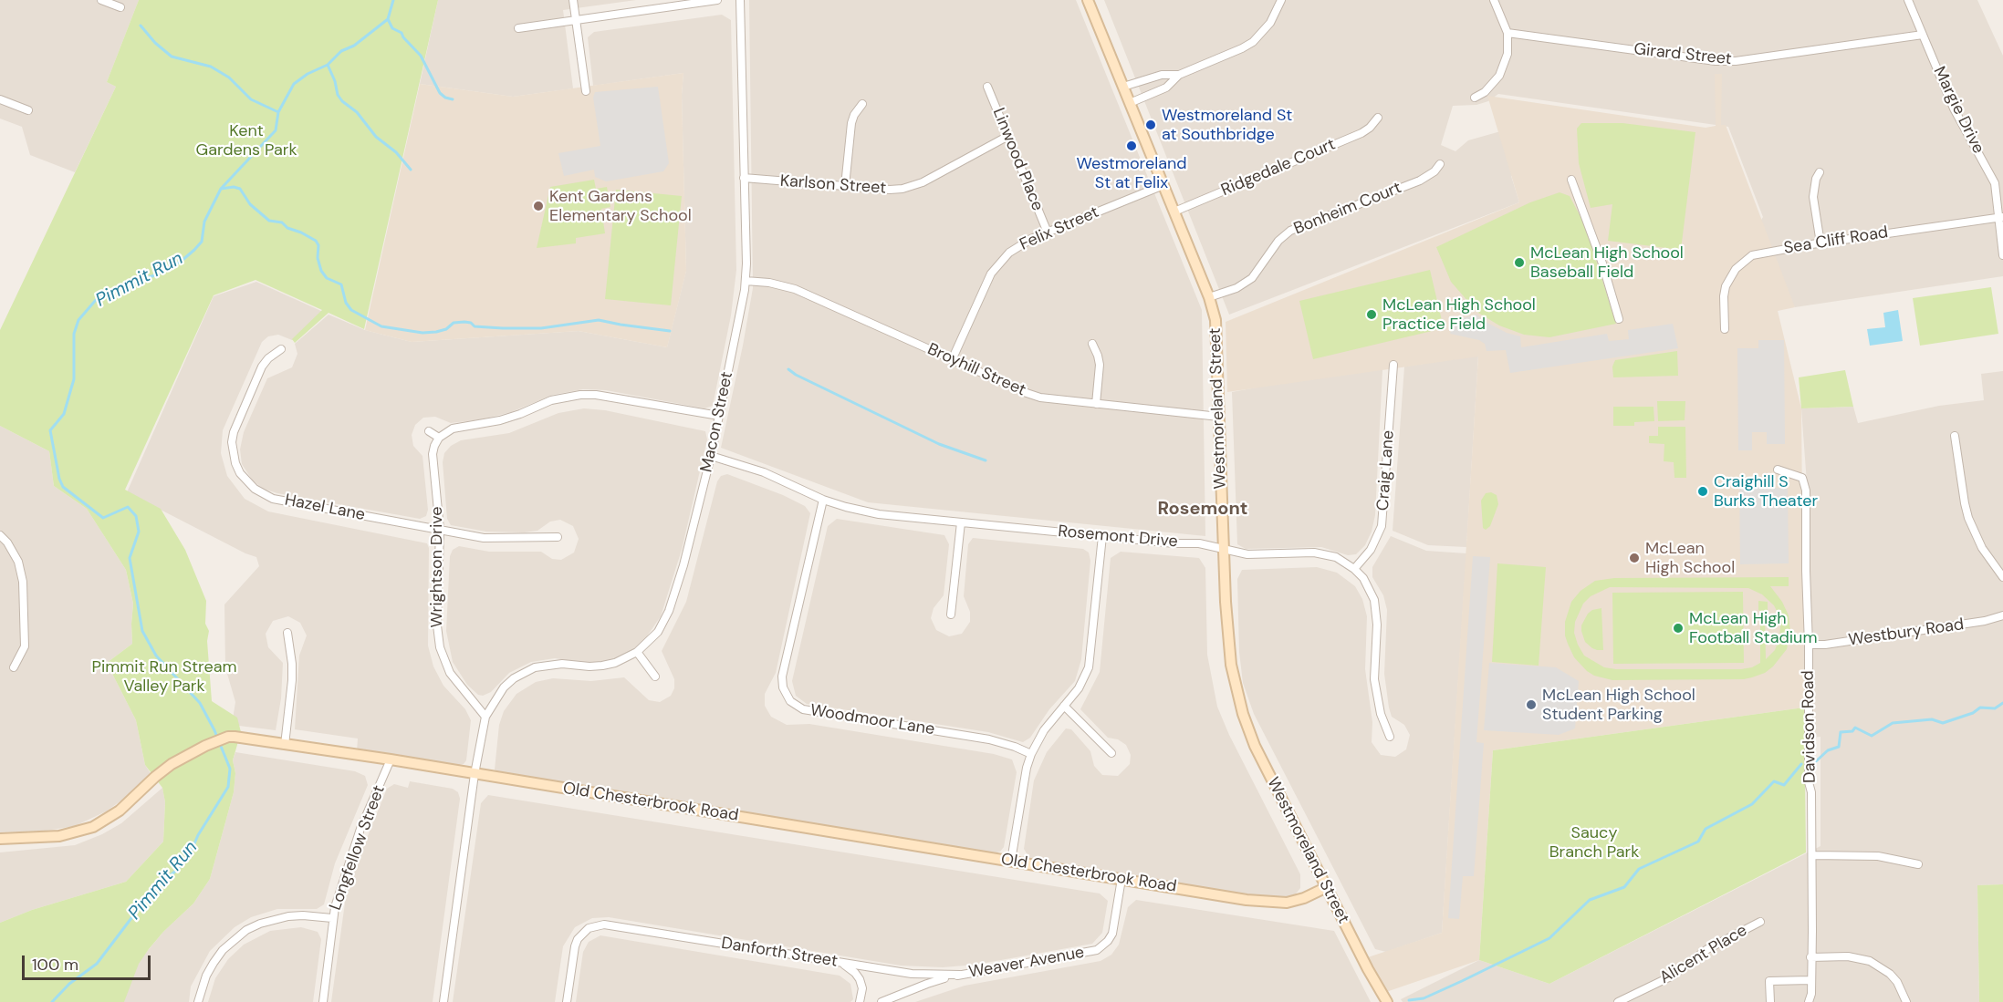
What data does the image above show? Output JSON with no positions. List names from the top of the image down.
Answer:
{
  "streets": {
    "street": [
      "Girard Street",
      "Margie Drive",
      "Linwood Place",
      "Ridgedale Court",
      "Karlson Street",
      "Bonheim Court",
      "Felix Street",
      "Sea Cliff Road",
      "Broyhill Street",
      "Westmoreland Street",
      "Macon Street",
      "Craig Lane",
      "Hazel Lane",
      "Rosemont Drive",
      "Wrightson Drive",
      "Westbury Road",
      "Woodmoor Lane",
      "Davidson Road",
      "Old Chesterbrook Road",
      "Longfellow Street",
      "Danforth Street",
      "Alicent Place",
      "Weaver Avenue"
    ]
  },
  "crossings": [
    ["Girard Street", "Margie Drive"],
    ["Margie Drive", "Sea Cliff Road"],
    ["Linwood Place", "Karlson Street"],
    ["Linwood Place", "Felix Street"],
    ["Ridgedale Court", "Westmoreland Street"],
    ["Karlson Street", "Macon Street"],
    ["Bonheim Court", "Westmoreland Street"],
    ["Felix Street", "Broyhill Street"],
    ["Felix Street", "Westmoreland Street"],
    ["Broyhill Street", "Westmoreland Street"],
    ["Broyhill Street", "Macon Street"],
    ["Westmoreland Street", "Rosemont Drive"],
    ["Westmoreland Street", "Old Chesterbrook Road"],
    ["Macon Street", "Rosemont Drive"],
    ["Macon Street", "Wrightson Drive"],
    ["Craig Lane", "Rosemont Drive"],
    ["Hazel Lane", "Wrightson Drive"],
    ["Rosemont Drive", "Woodmoor Lane"],
    ["Westbury Road", "Davidson Road"],
    ["Old Chesterbrook Road", "Longfellow Street"],
    ["Old Chesterbrook Road", "Weaver Avenue"],
    ["Danforth Street", "Weaver Avenue"]
  ],
  "districts": ["Rosemont"],
  "water": ["Pimmit Run"],
  "parks": ["Kent Gardens Park", "Pimmit Run Stream Valley Park", "Saucy Branch Park"],
  "places": [
    "Westmoreland St at Southbridge",
    "Westmoreland St at Felix",
    "Kent Gardens Elementary School",
    "McLean High School Baseball Field",
    "McLean High School Practice Field",
    "Craighill S Burks Theater",
    "McLean High School",
    "McLean High Football Stadium",
    "McLean High School Student Parking"
  ],
  "scale_bar": "100 m"
}
